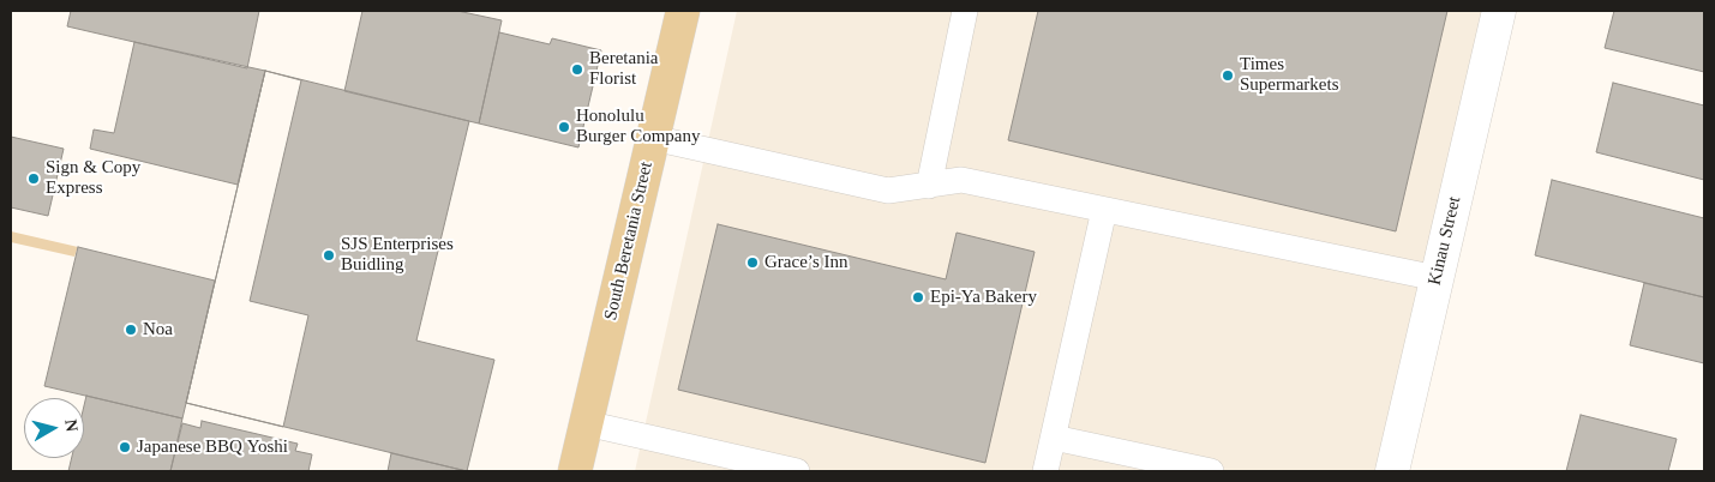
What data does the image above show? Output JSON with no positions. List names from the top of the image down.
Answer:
{
  "streets": {
    "main road": ["South Beretania Street", "Kinau Street"]
  },
  "places": [
    "Beretania Florist",
    "Times Supermarkets",
    "Honolulu Burger Company",
    "Sign & Copy Express",
    "SJS Enterprises Buidling",
    "Grace’s Inn",
    "Epi-Ya Bakery",
    "Noa",
    "Japanese BBQ Yoshi"
  ],
  "north": "right"
}
